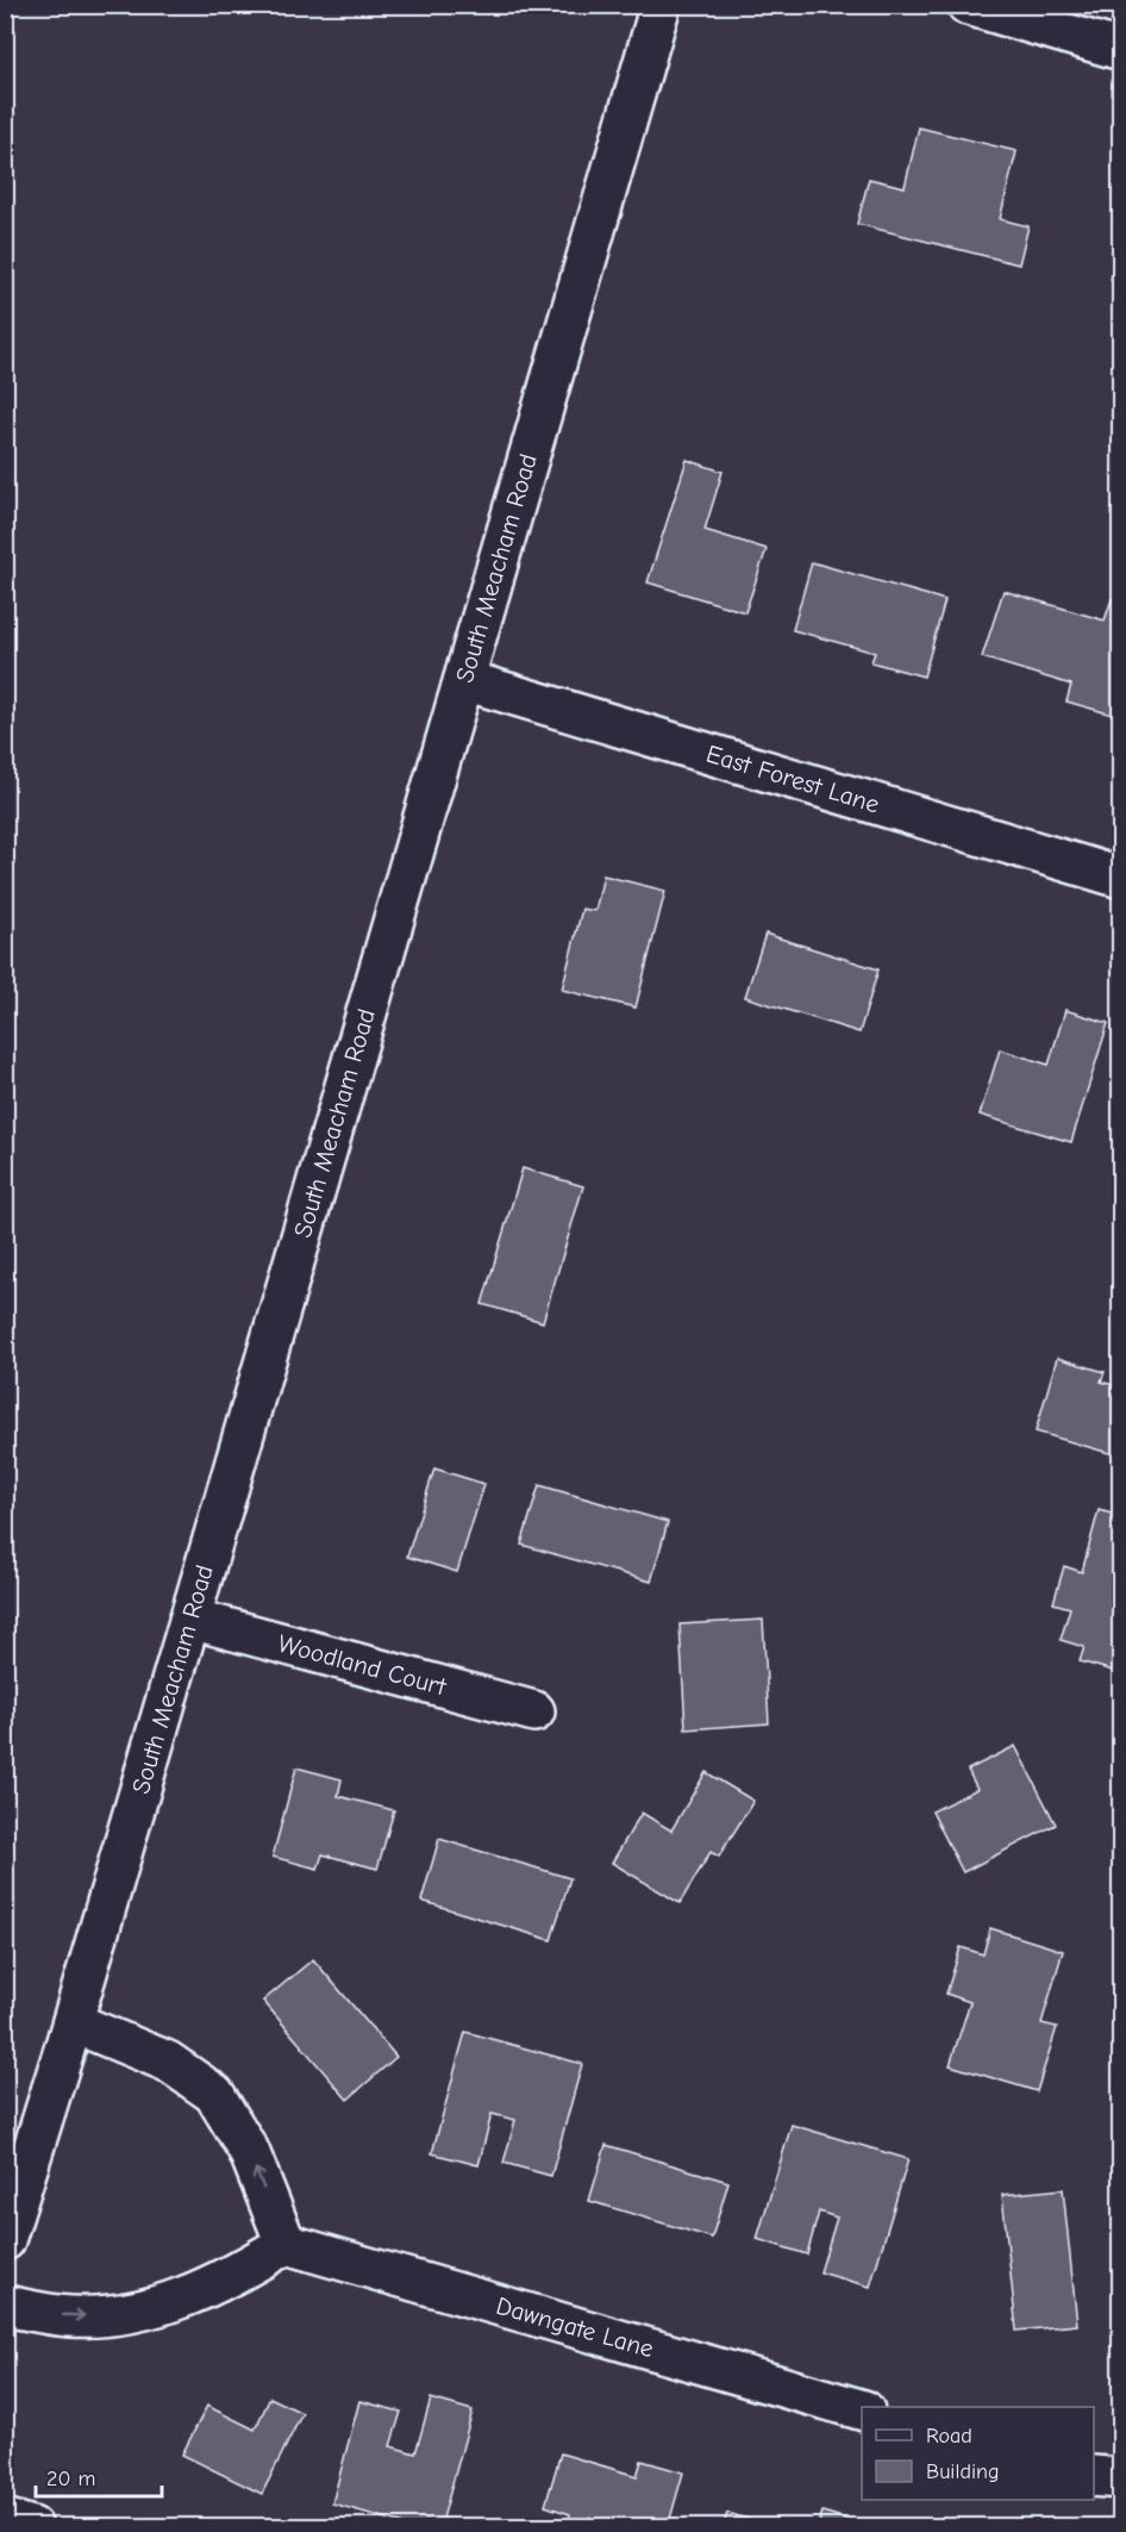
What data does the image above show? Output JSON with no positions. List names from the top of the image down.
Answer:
{
  "streets": {
    "street": [
      "South Meacham Road",
      "East Forest Lane",
      "Woodland Court",
      "Dawngate Lane"
    ]
  },
  "crossings": [
    ["South Meacham Road", "East Forest Lane"],
    ["South Meacham Road", "Woodland Court"]
  ],
  "legend": ["Road", "Building"],
  "scale_bar": "20 m"
}
